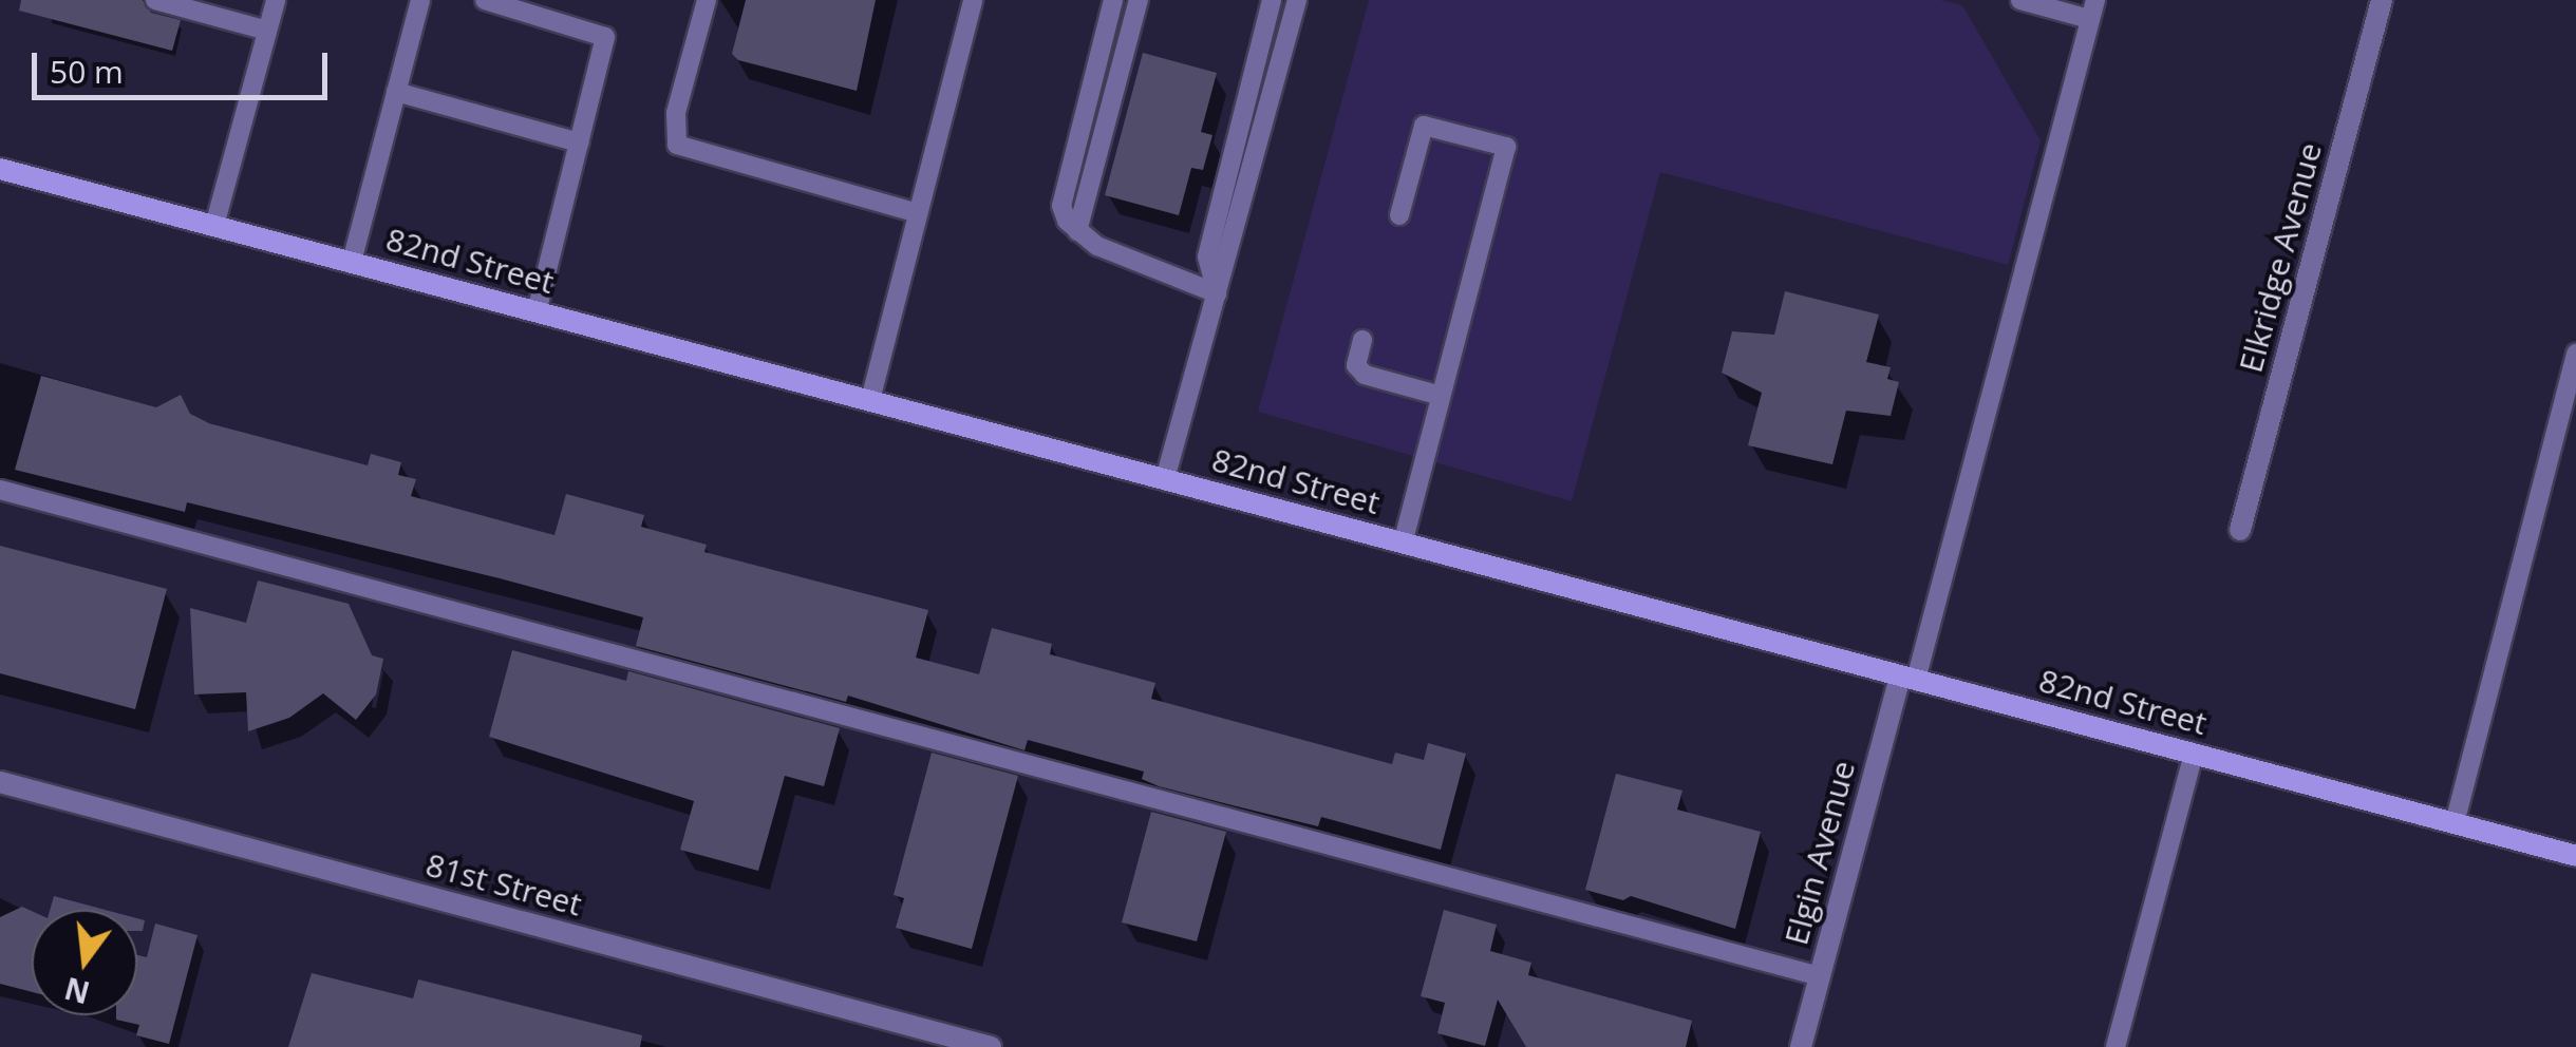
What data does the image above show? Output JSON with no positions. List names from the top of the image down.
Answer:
{
  "streets": {
    "main road": ["82nd Street"],
    "street": ["Elkridge Avenue", "Elgin Avenue", "81st Street"]
  },
  "crossings": [
    ["82nd Street", "Elgin Avenue"]
  ],
  "scale_bar": "50 m",
  "north": "bottom"
}
